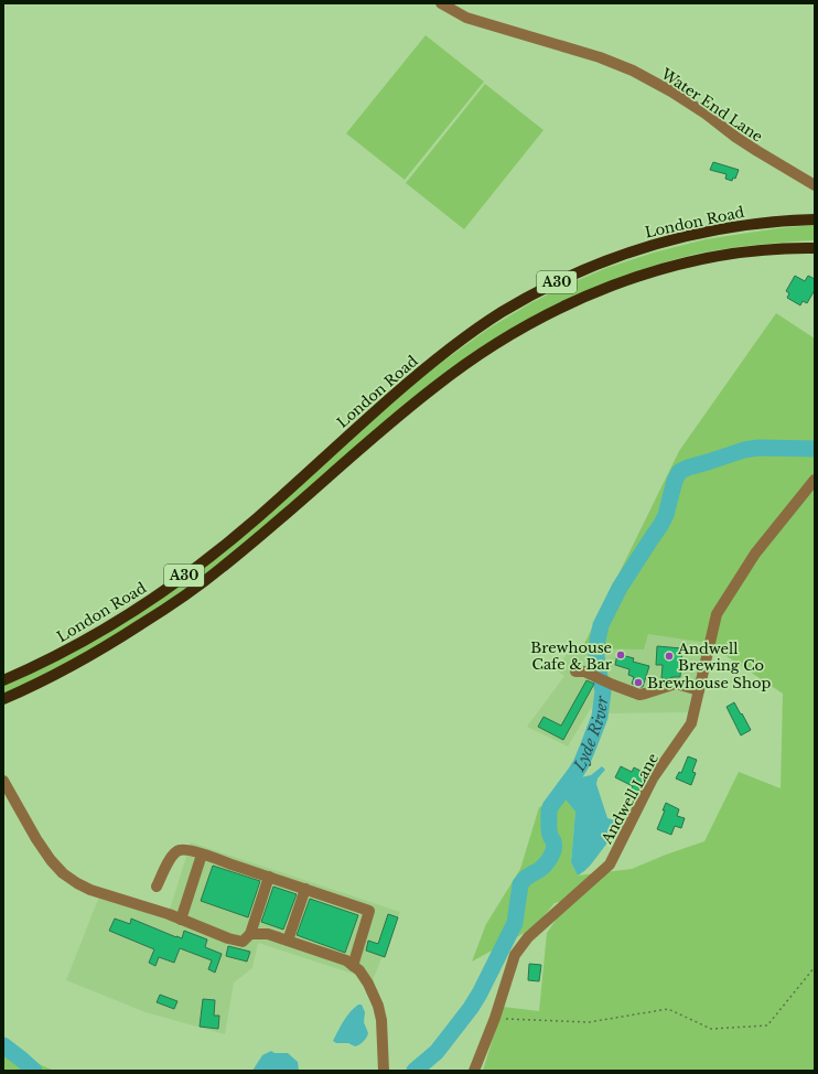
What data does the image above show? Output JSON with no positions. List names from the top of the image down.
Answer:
{
  "streets": {
    "main road": ["London Road", "A30"],
    "street": ["Water End Lane", "Andwell Lane"]
  },
  "water": ["Lyde River"],
  "places": ["Brewhouse Cafe & Bar", "Andwell Brewing Co", "Brewhouse Shop"]
}
